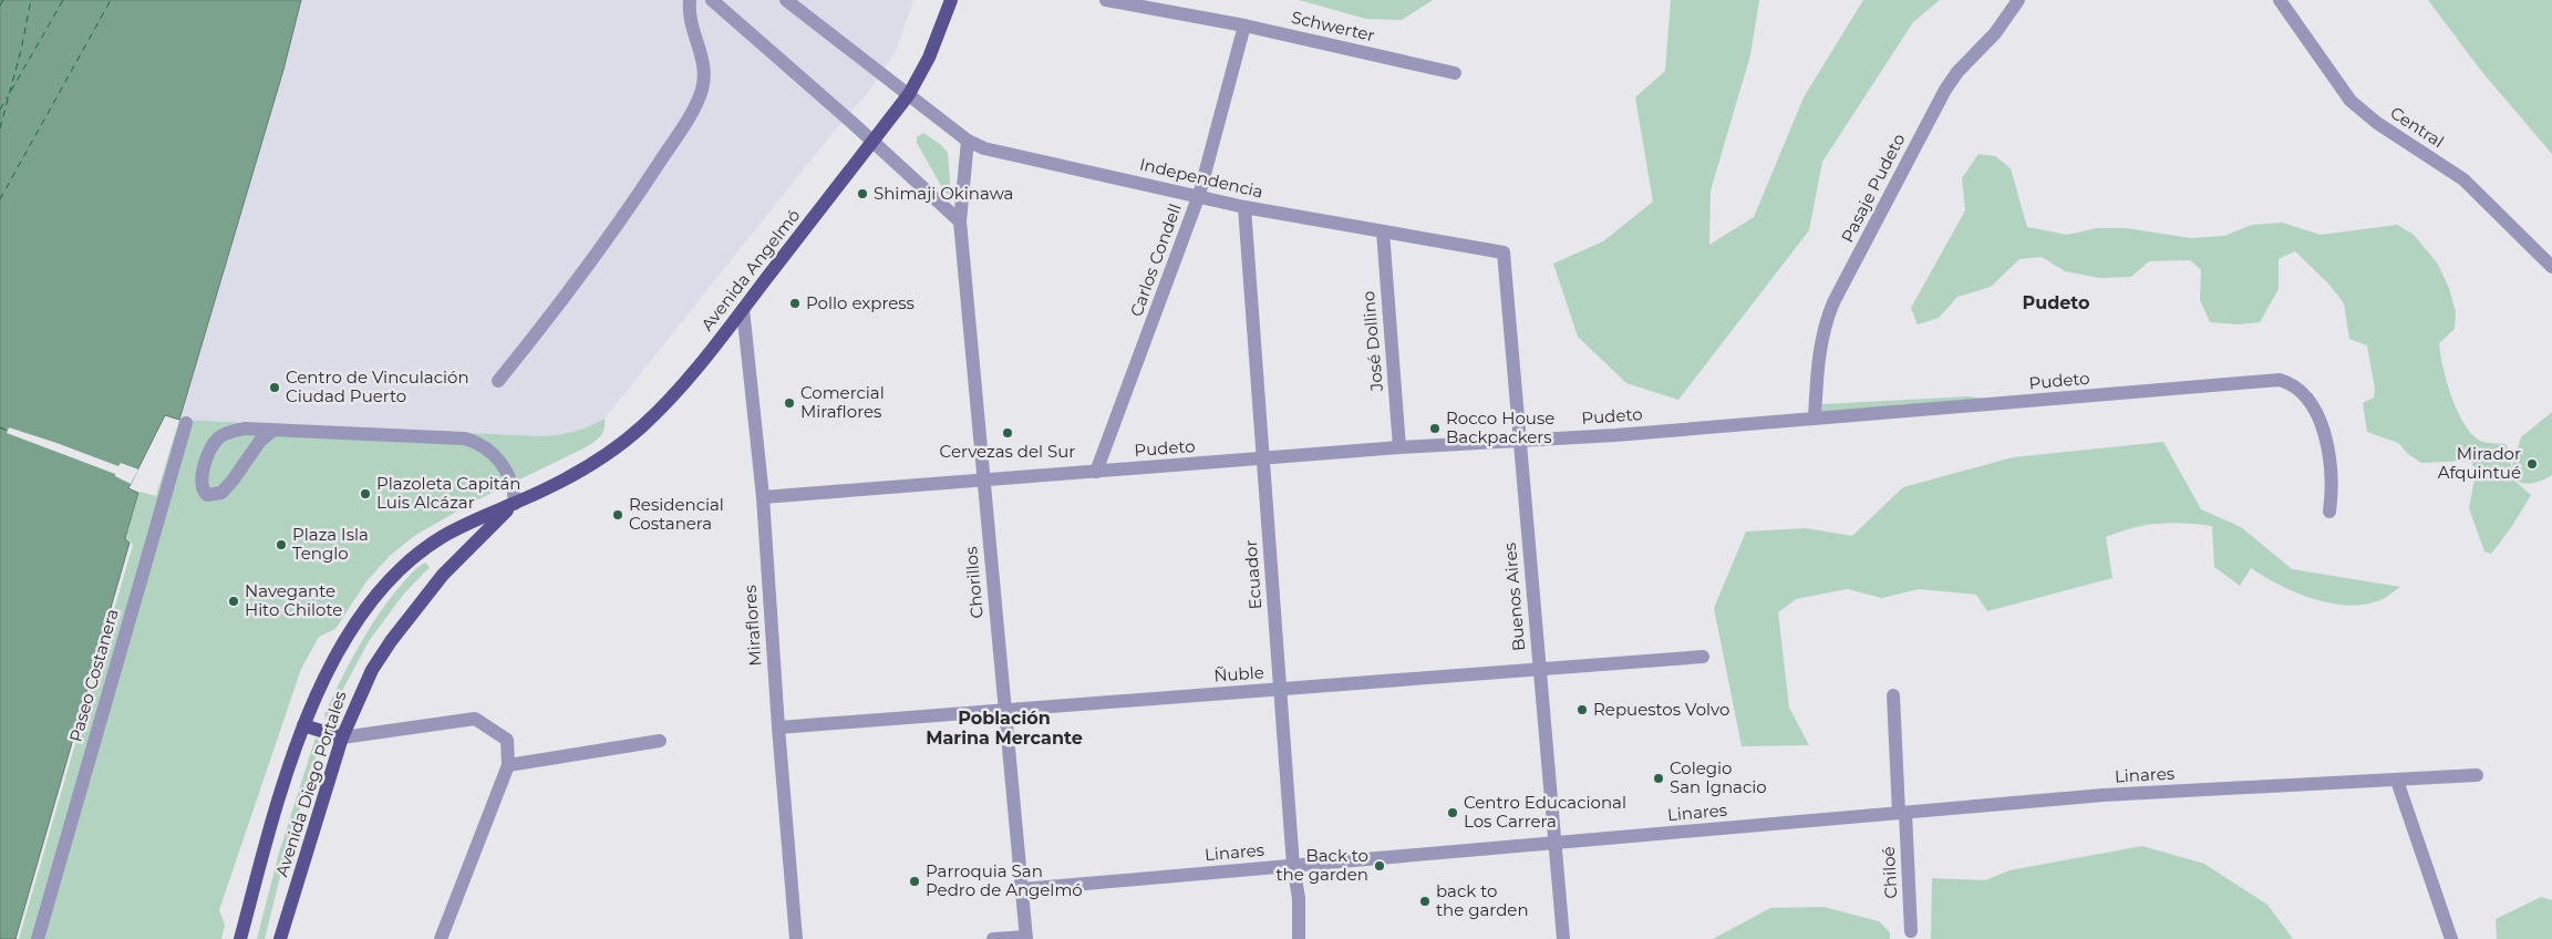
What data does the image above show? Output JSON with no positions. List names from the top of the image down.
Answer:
{
  "streets": {
    "main road": ["Avenida Angelmó", "Avenida Diego Portales"],
    "street": [
      "Schwerter",
      "Central",
      "Independencia",
      "Pasaje Pudeto",
      "Carlos Condell",
      "José Dollino",
      "Pudeto",
      "Ecuador",
      "Chorillos",
      "Buenos Aires",
      "Miraflores",
      "Ñuble",
      "Paseo Costanera",
      "Linares",
      "Chiloé"
    ]
  },
  "crossings": [
    ["Schwerter", "Carlos Condell"],
    ["Independencia", "Carlos Condell"],
    ["Independencia", "Avenida Angelmó"],
    ["Independencia", "José Dollino"],
    ["Independencia", "Ecuador"],
    ["Independencia", "Chorillos"],
    ["Independencia", "Buenos Aires"],
    ["Pasaje Pudeto", "Pudeto"],
    ["Carlos Condell", "Pudeto"],
    ["Avenida Angelmó", "Miraflores"],
    ["Avenida Angelmó", "Avenida Diego Portales"],
    ["José Dollino", "Pudeto"],
    ["Pudeto", "Ecuador"],
    ["Pudeto", "Chorillos"],
    ["Pudeto", "Buenos Aires"],
    ["Pudeto", "Miraflores"],
    ["Ecuador", "Ñuble"],
    ["Ecuador", "Linares"],
    ["Chorillos", "Ñuble"],
    ["Chorillos", "Linares"],
    ["Buenos Aires", "Ñuble"],
    ["Buenos Aires", "Linares"],
    ["Miraflores", "Ñuble"],
    ["Linares", "Chiloé"]
  ],
  "districts": ["Pudeto", "Población Marina Mercante"],
  "places": [
    "Shimaji Okinawa",
    "Pollo express",
    "Centro de Vinculación Ciudad Puerto",
    "Comercial Miraflores",
    "Rocco House Backpackers",
    "Cervezas del Sur",
    "Mirador Afquintué",
    "Plazoleta Capitán Luis Alcázar",
    "Residencial Costanera",
    "Plaza Isla Tenglo",
    "Navegante Hito Chilote",
    "Repuestos Volvo",
    "Colegio San Ignacio",
    "Centro Educacional Los Carrera",
    "Back to the garden",
    "Parroquia San Pedro de Angelmó",
    "back to the garden"
  ]
}
